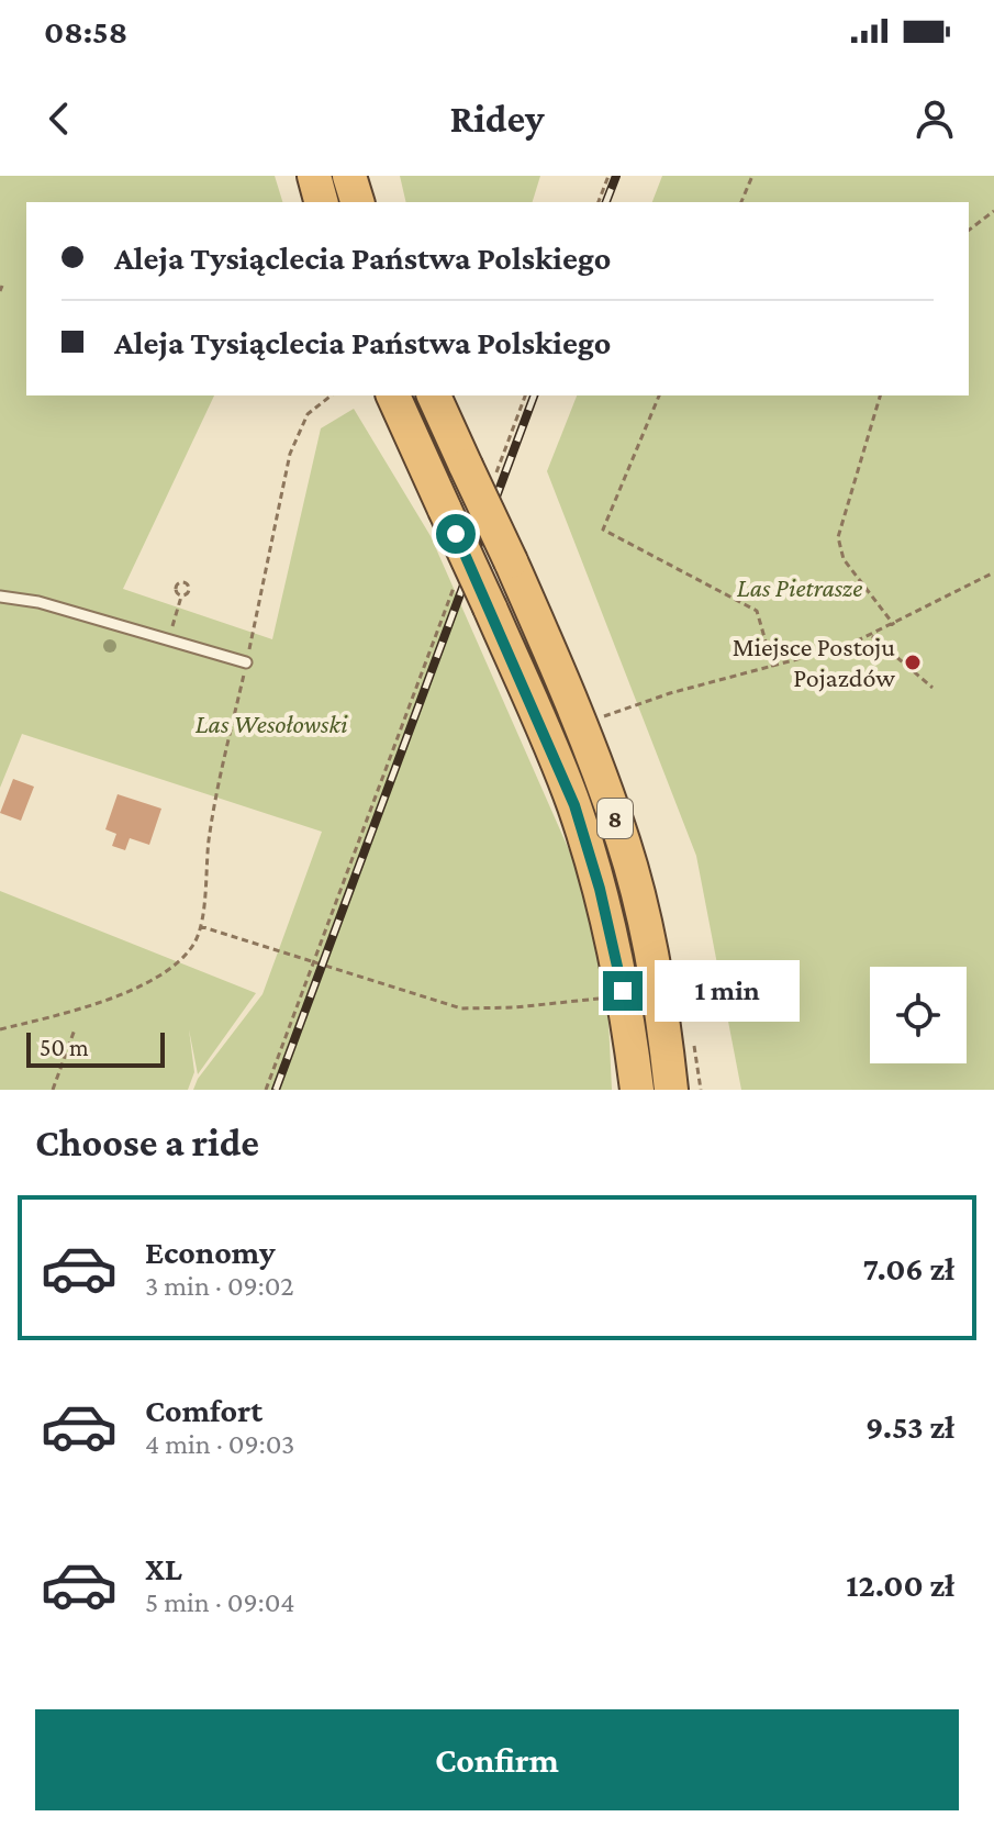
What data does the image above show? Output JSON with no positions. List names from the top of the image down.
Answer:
{
  "streets": {
    "highway": ["8"]
  },
  "parks": ["Las Pietrasze", "Las Wesołowski"],
  "places": ["Miejsce Postoju Pojazdów"],
  "scale_bar": "50 m",
  "page": {
    "status": "08:58",
    "header": "Ridey",
    "banner": ["Aleja Tysiąclecia Państwa Polskiego", "Aleja Tysiąclecia Państwa Polskiego"],
    "bubble": "1 min",
    "scale": "50 m",
    "heading": "Choose a ride",
    "list": [
      {
        "name": "Economy",
        "note": "3 min · 09:02",
        "value": "7.06 zł"
      },
      {
        "name": "Comfort",
        "note": "4 min · 09:03",
        "value": "9.53 zł"
      },
      {
        "name": "XL",
        "note": "5 min · 09:04",
        "value": "12.00 zł"
      }
    ],
    "buttons": "Confirm"
  }
}
